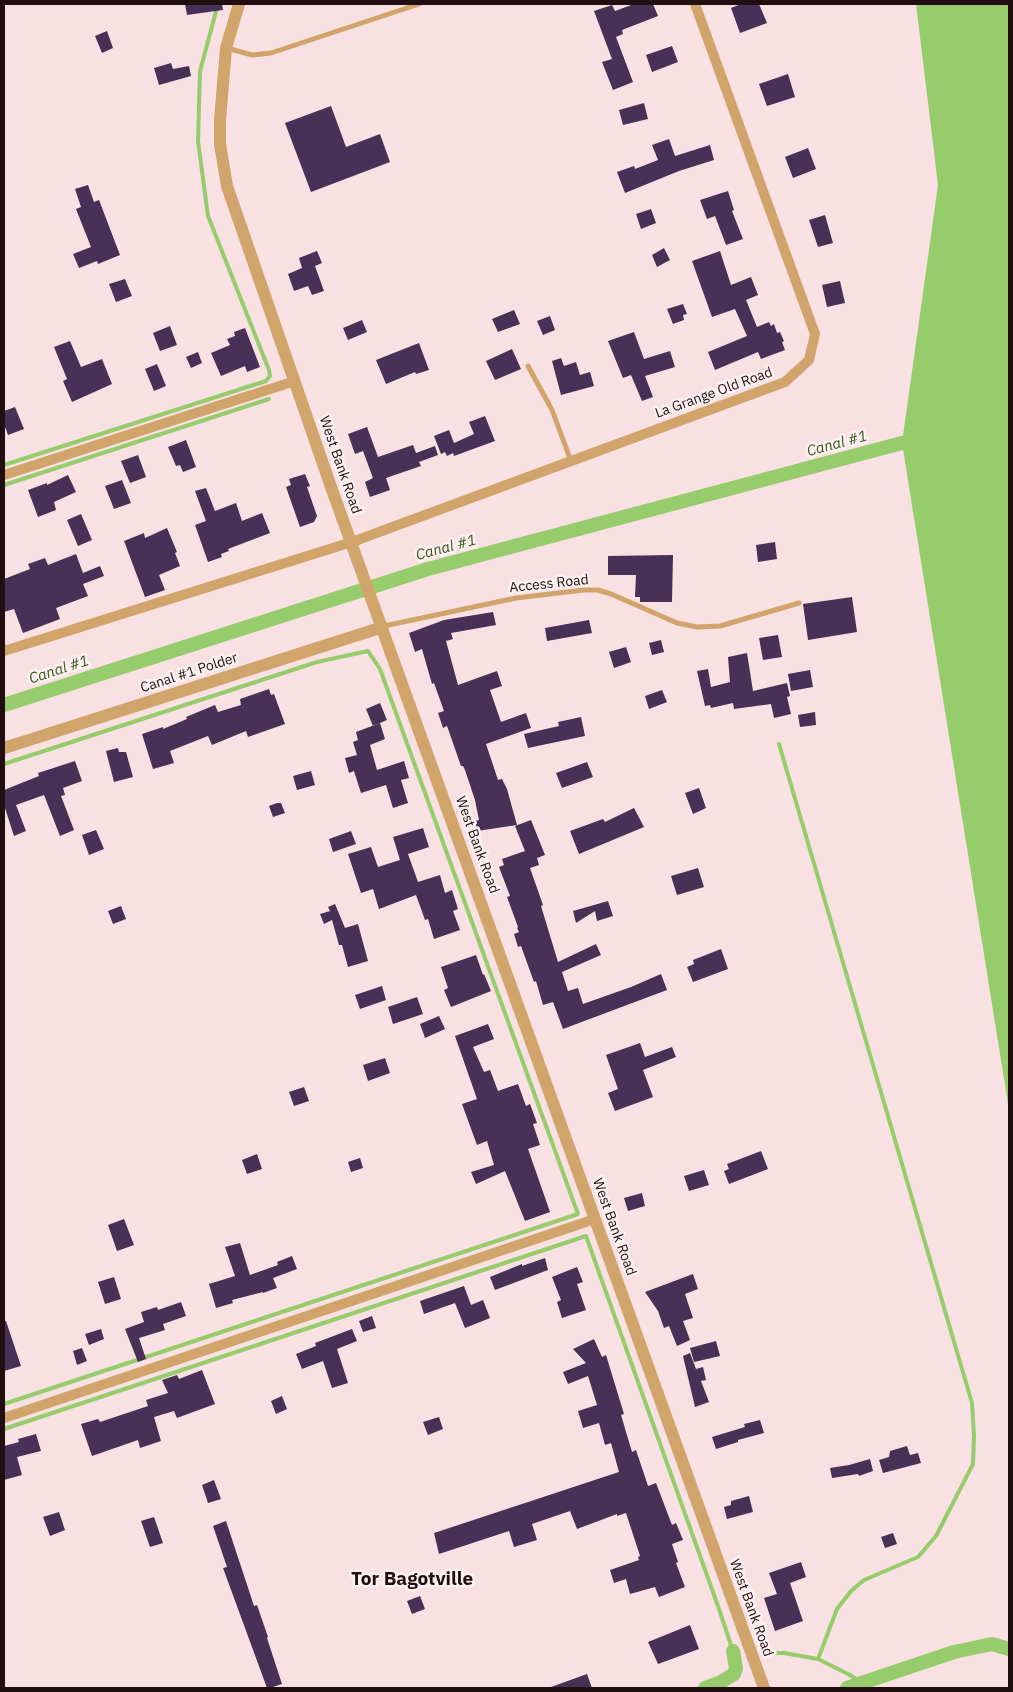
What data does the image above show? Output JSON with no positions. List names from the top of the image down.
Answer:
{
  "streets": {
    "street": ["La Grange Old Road", "West Bank Road", "Canal #1 Polder"],
    "lane": ["Access Road"]
  },
  "crossings": [
    ["La Grange Old Road", "West Bank Road"],
    ["West Bank Road", "Access Road"],
    ["West Bank Road", "Canal #1 Polder"],
    ["Access Road", "Canal #1 Polder"]
  ],
  "districts": ["Tor Bagotville"],
  "water": ["Canal #1"]
}
